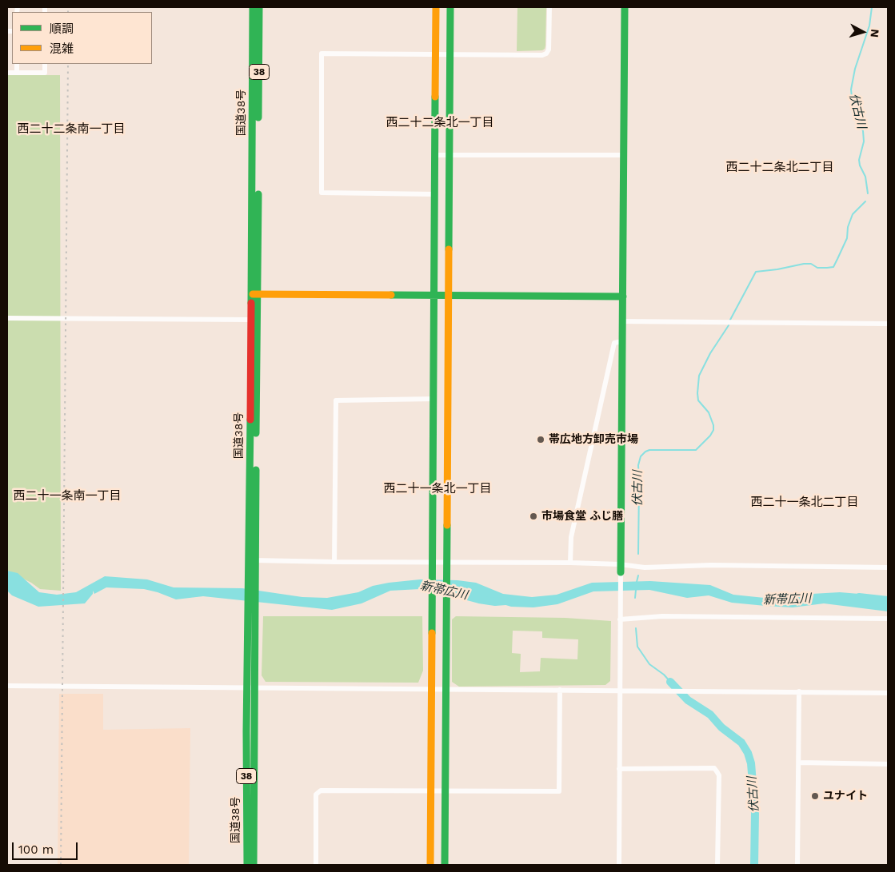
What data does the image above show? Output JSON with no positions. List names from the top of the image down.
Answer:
{
  "streets": {
    "main road": ["38", "国道38号"]
  },
  "districts": [
    "西二十二条北一丁目",
    "西二十二条南一丁目",
    "西二十二条北二丁目",
    "西二十一条北一丁目",
    "西二十一条南一丁目",
    "西二十一条北二丁目"
  ],
  "water": ["伏古川", "新帯広川"],
  "places": ["帯広地方卸売市場", "市場食堂 ふじ膳", "ユナイト"],
  "legend": ["順調", "混雑"],
  "scale_bar": "100 m",
  "north": "right"
}
